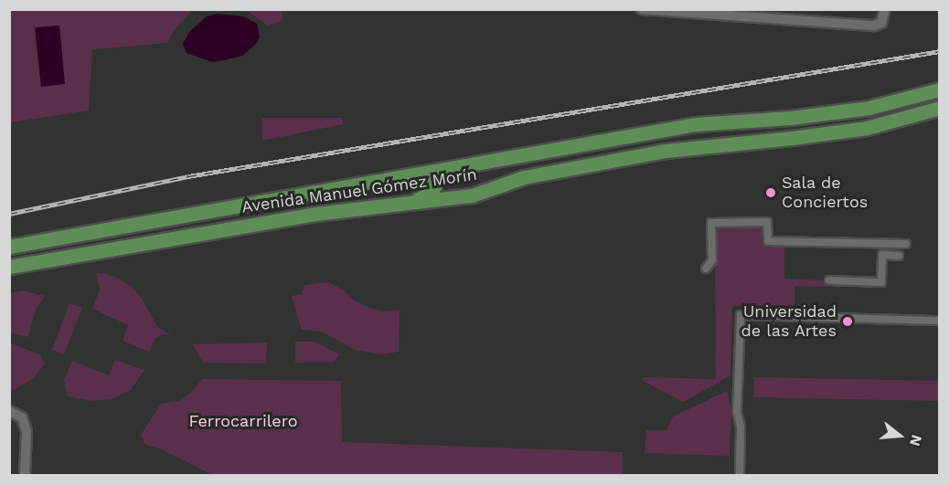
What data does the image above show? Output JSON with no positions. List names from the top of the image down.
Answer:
{
  "streets": {
    "main road": ["Avenida Manuel Gómez Morín"]
  },
  "parks": ["Ferrocarrilero"],
  "places": ["Sala de Conciertos", "Universidad de las Artes"],
  "north": "right"
}
